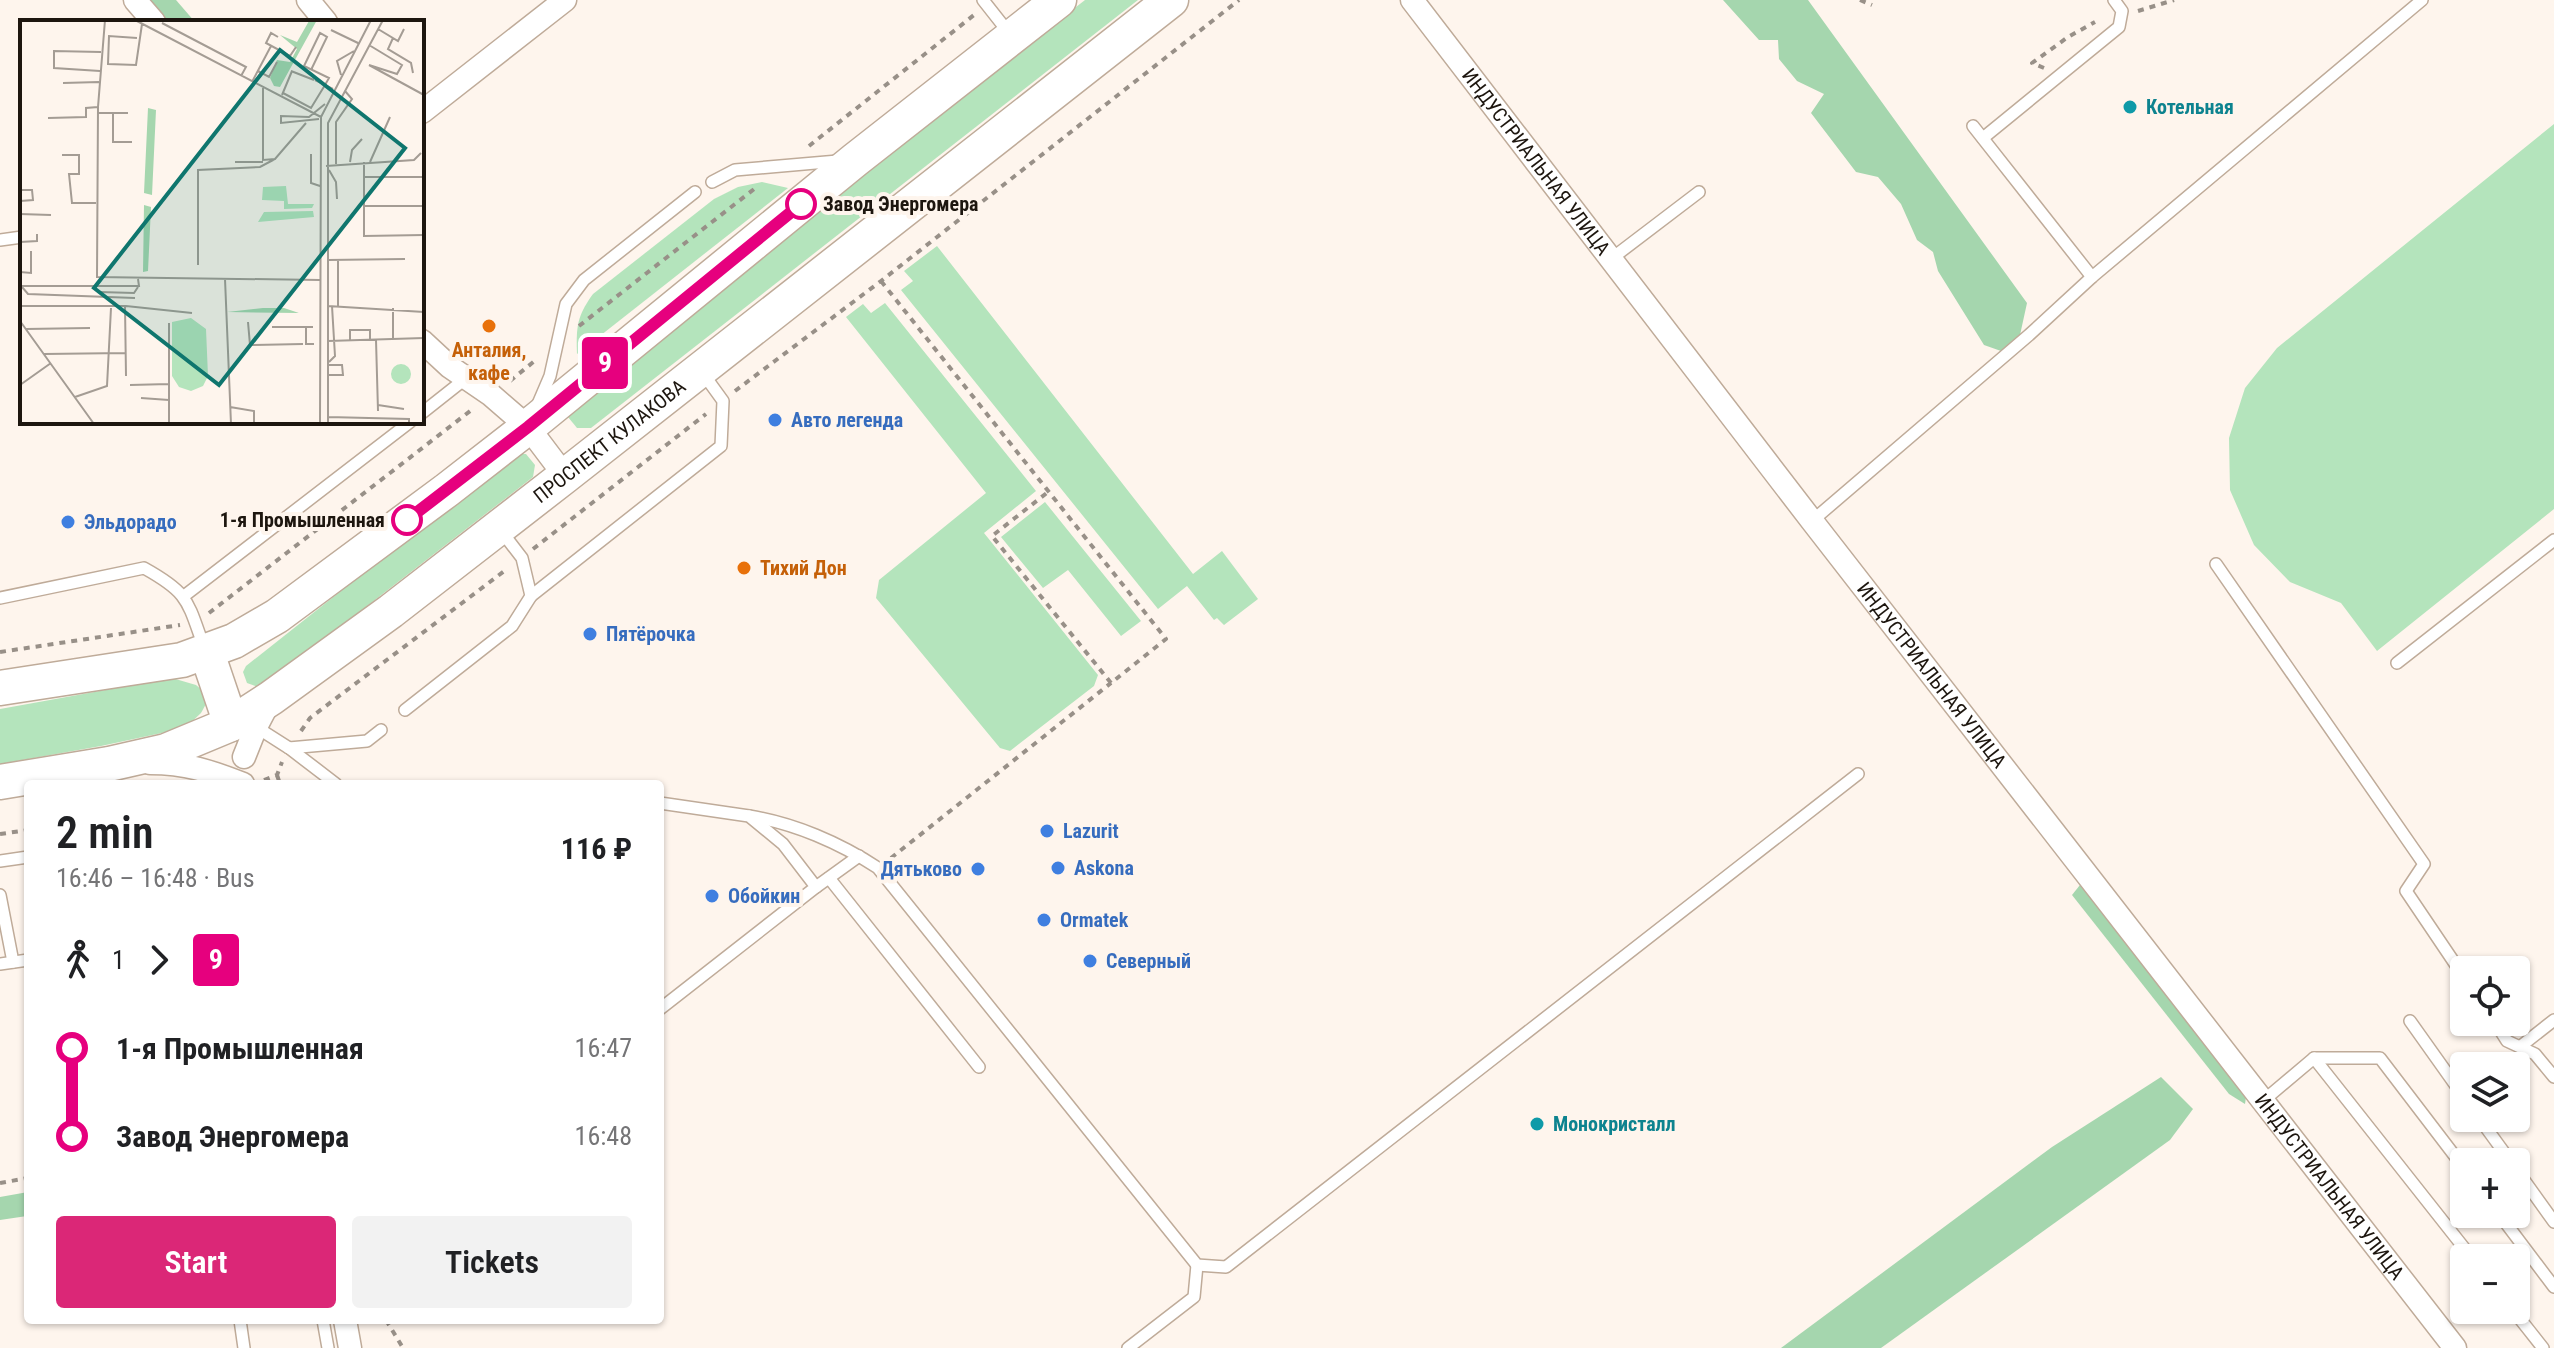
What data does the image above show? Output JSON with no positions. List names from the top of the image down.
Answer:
{
  "streets": {
    "main road": ["ПРОСПЕКТ КУЛАКОВА"],
    "street": ["ИНДУСТРИАЛЬНАЯ УЛИЦА"]
  },
  "places": [
    "Котельная",
    "Завод Энергомера",
    "Анталия, кафе",
    "Авто легенда",
    "1-я Промышленная",
    "Эльдорадо",
    "Тихий Дон",
    "Пятёрочка",
    "Lazurit",
    "Askona",
    "Дятьково",
    "Обойкин",
    "Ormatek",
    "Северный",
    "Монокристалл"
  ],
  "lines": ["bus line 9"],
  "page": {
    "on_map": "9",
    "heading": ["2 min", "16:46 – 16:48 · Bus", "116 ₽"],
    "legs": ["1", "9"],
    "map_buttons": ["+", "−"],
    "list": [
      {
        "name": "1-я Промышленная",
        "value": "16:47"
      },
      {
        "name": "Завод Энергомера",
        "value": "16:48"
      }
    ],
    "buttons": ["Start", "Tickets"]
  }
}
